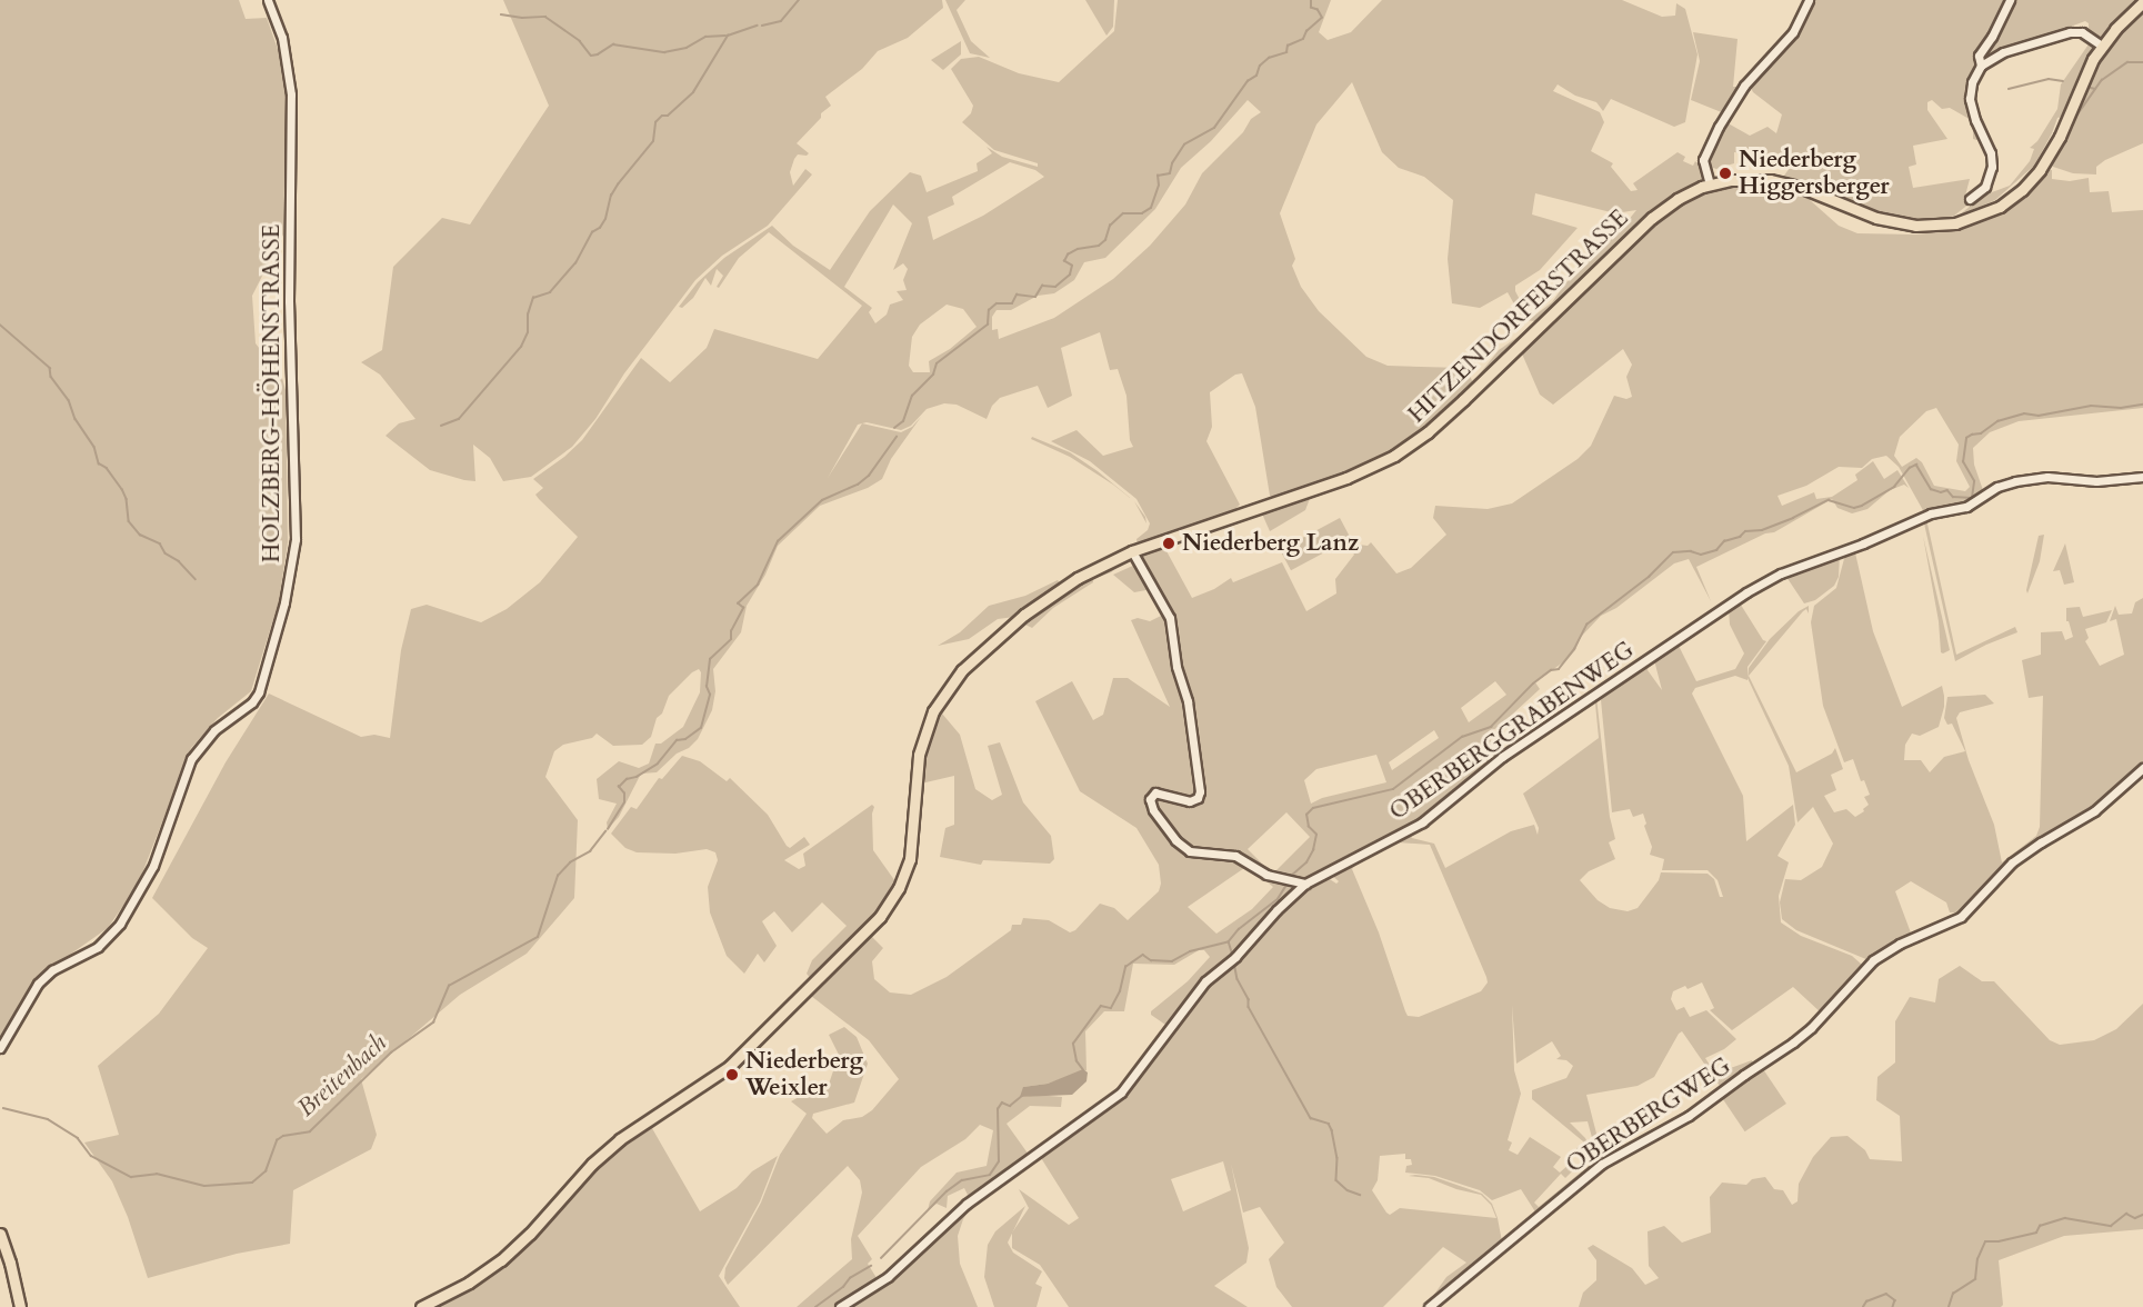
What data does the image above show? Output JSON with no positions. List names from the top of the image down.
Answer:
{
  "streets": {
    "main road": ["HITZENDORFERSTRASSE"],
    "street": ["HOLZBERG-HÖHENSTRASSE", "OBERBERGGRABENWEG", "OBERBERGWEG"]
  },
  "water": ["Breitenbach"],
  "places": ["Niederberg Higgersberger", "Niederberg Lanz", "Niederberg Weixler"]
}
